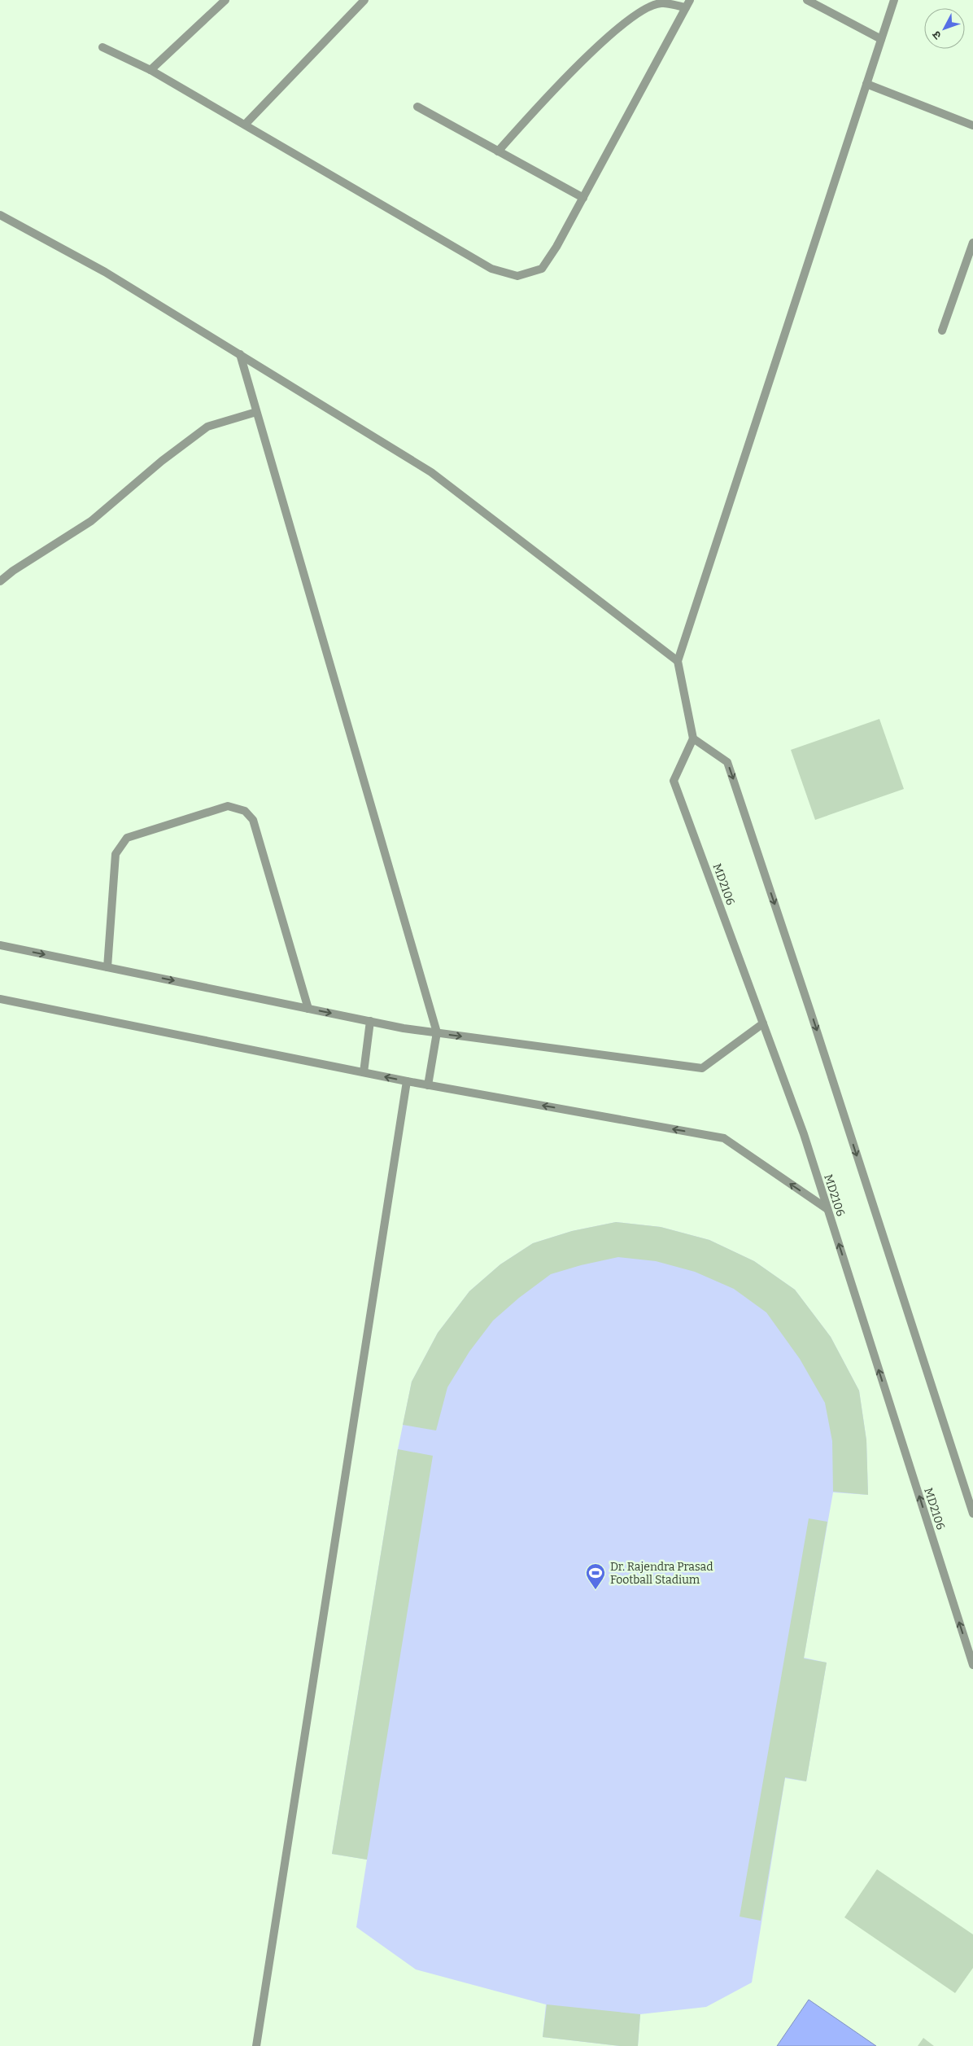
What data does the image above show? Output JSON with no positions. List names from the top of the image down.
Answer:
{
  "streets": {
    "street": ["MD2106"]
  },
  "places": {
    "sports": ["Dr. Rajendra Prasad Football Stadium"]
  },
  "north": "bottom left"
}
